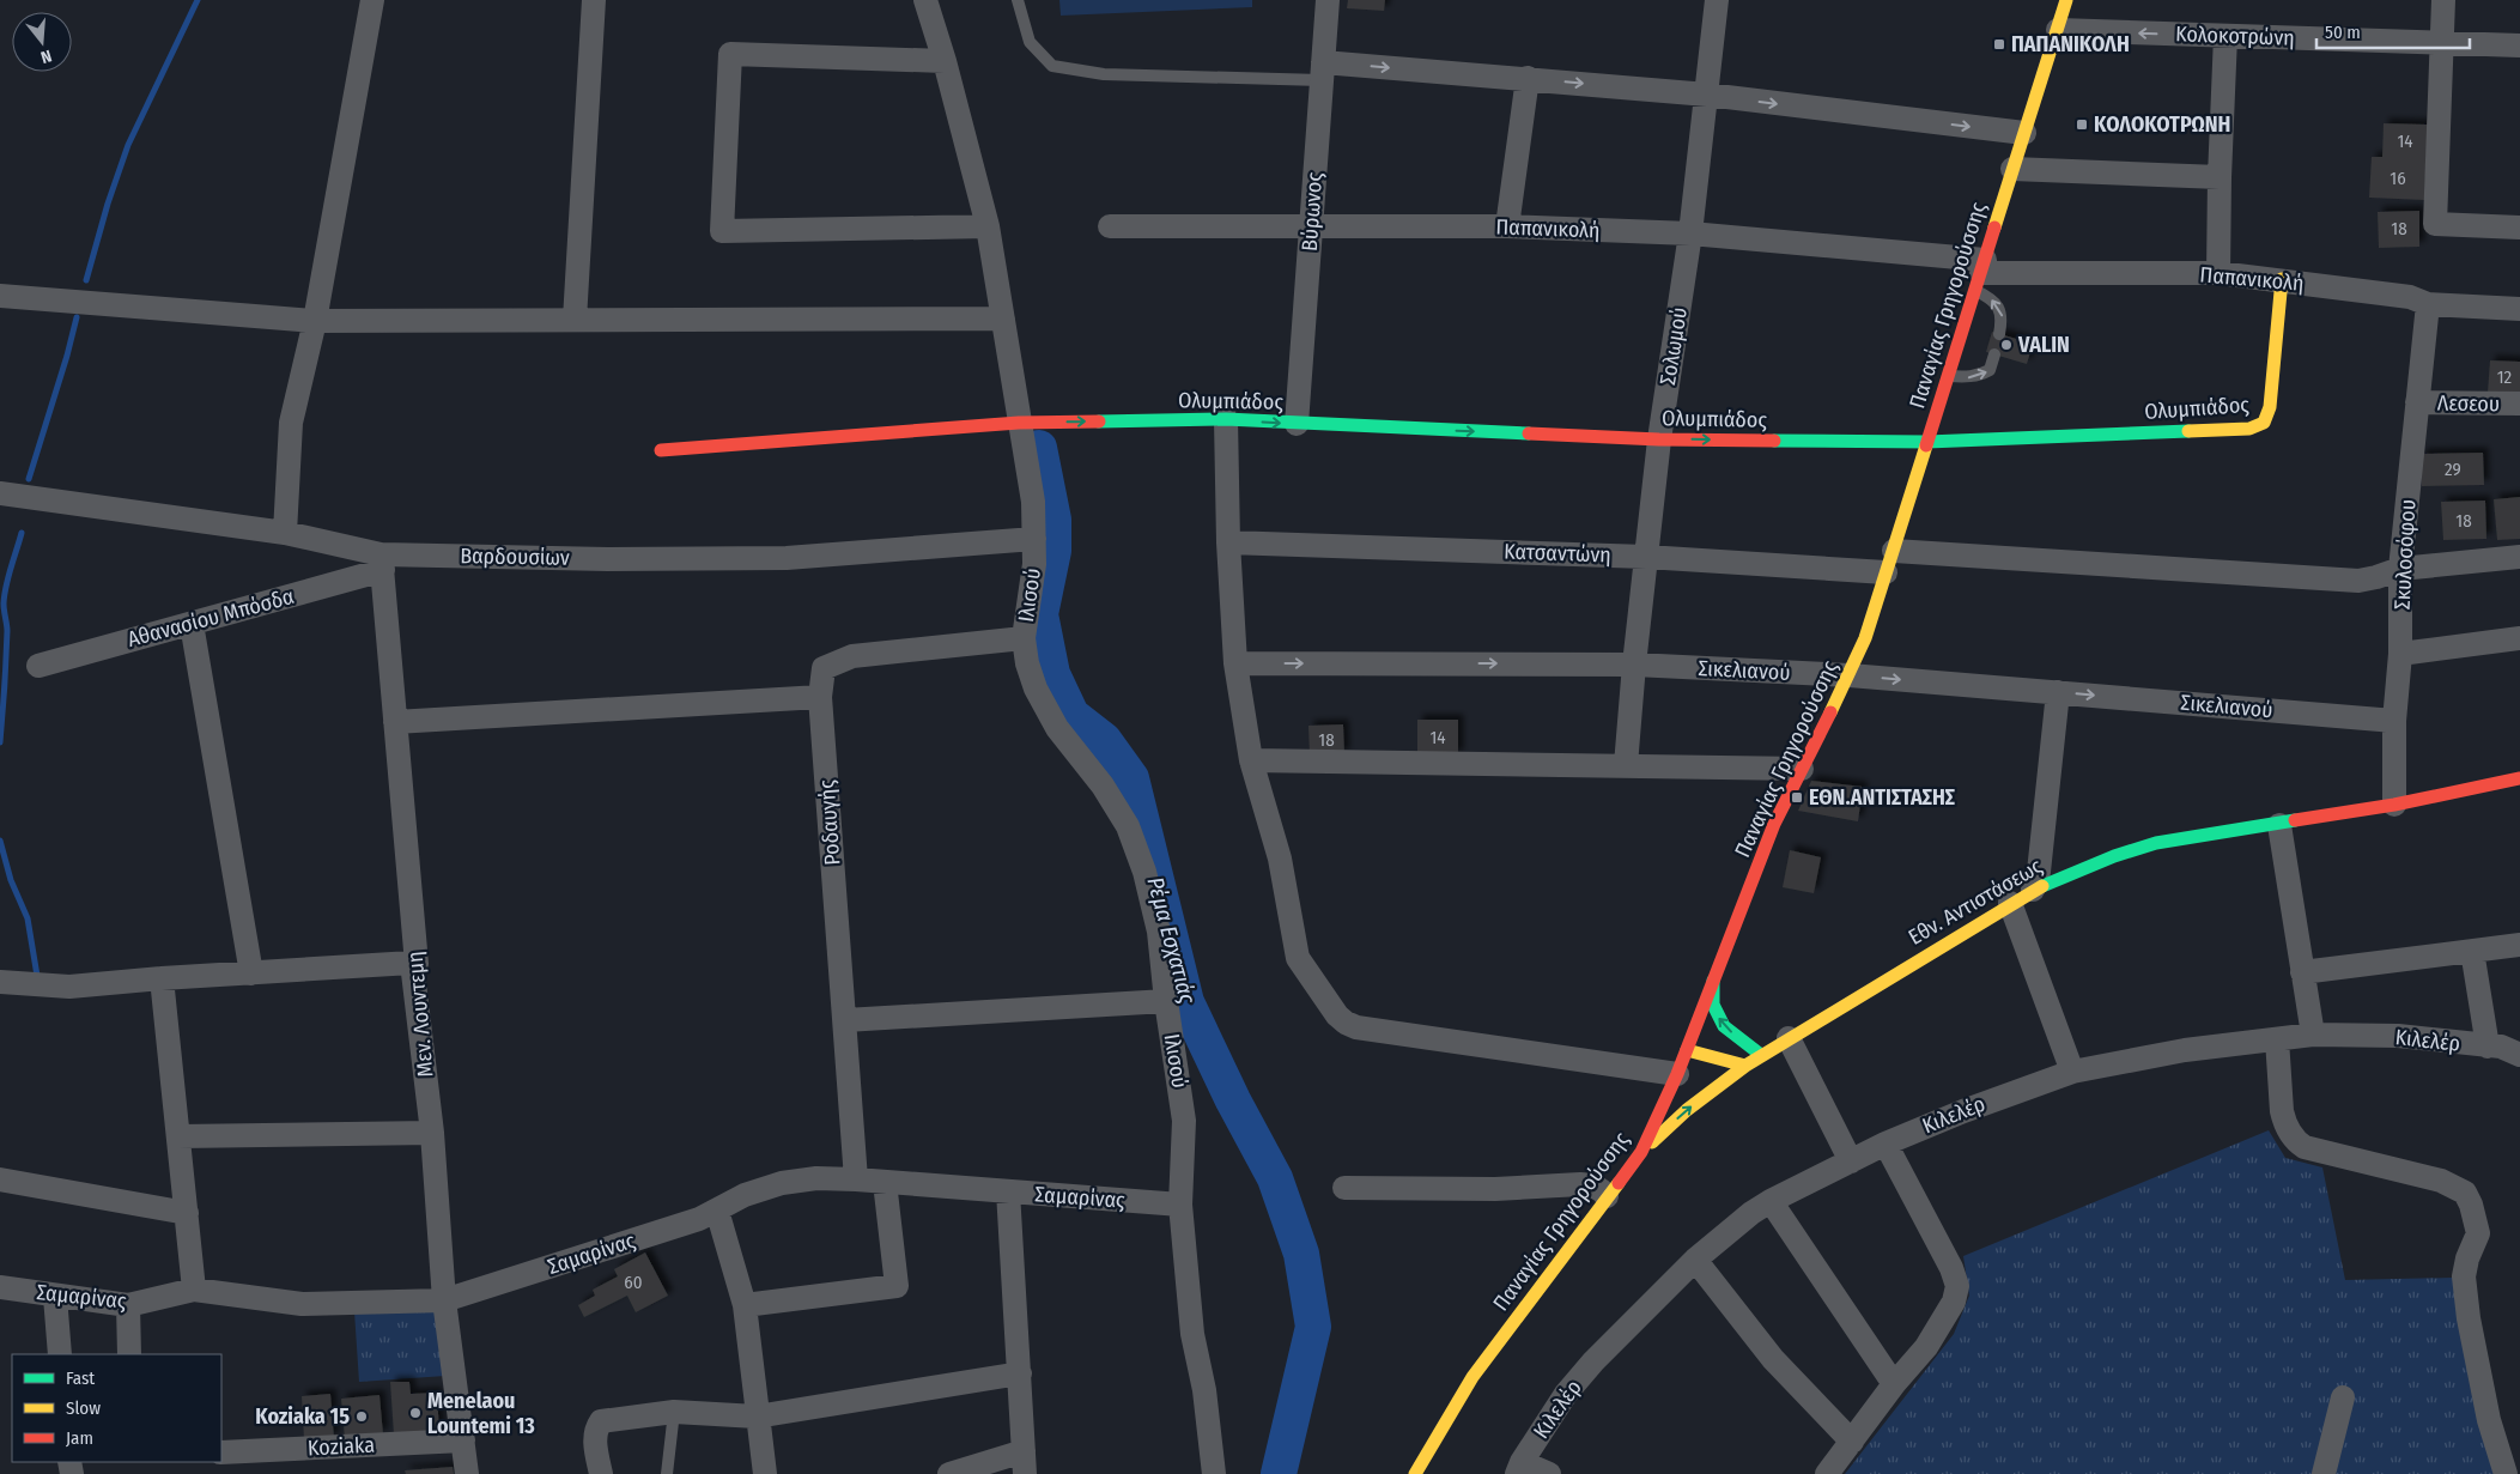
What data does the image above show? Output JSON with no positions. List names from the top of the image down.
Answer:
{
  "streets": {
    "street": [
      "Κολοκοτρώνη",
      "Βύρωνος",
      "Παπανικολή",
      "Παναγίας Γρηγορούσσης",
      "Σολωμού",
      "Ολυμπιάδος",
      "Λεσεου",
      "Κατσαντώνη",
      "Σκυλοσόφου",
      "Βαρδουσίων",
      "Ιλισού",
      "Αθανασίου Μπόσδα",
      "Σικελιανού",
      "Ροδαυγής",
      "Εθν. Αντιστάσεως",
      "Μεν. Λουντεμη",
      "Κιλελέρ",
      "Σαμαρίνας",
      "Koziaka"
    ]
  },
  "crossings": [
    ["Κολοκοτρώνη", "Παναγίας Γρηγορούσσης"],
    ["Βύρωνος", "Παπανικολή"],
    ["Βύρωνος", "Ολυμπιάδος"],
    ["Παπανικολή", "Παναγίας Γρηγορούσσης"],
    ["Παπανικολή", "Σολωμού"],
    ["Παπανικολή", "Ολυμπιάδος"],
    ["Παπανικολή", "Σκυλοσόφου"],
    ["Παναγίας Γρηγορούσσης", "Ολυμπιάδος"],
    ["Παναγίας Γρηγορούσσης", "Κατσαντώνη"],
    ["Παναγίας Γρηγορούσσης", "Σικελιανού"],
    ["Παναγίας Γρηγορούσσης", "Εθν. Αντιστάσεως"],
    ["Σολωμού", "Ολυμπιάδος"],
    ["Σολωμού", "Κατσαντώνη"],
    ["Σολωμού", "Σικελιανού"],
    ["Ολυμπιάδος", "Ιλισού"],
    ["Λεσεου", "Σκυλοσόφου"],
    ["Κατσαντώνη", "Σκυλοσόφου"],
    ["Σκυλοσόφου", "Σικελιανού"],
    ["Σκυλοσόφου", "Εθν. Αντιστάσεως"],
    ["Βαρδουσίων", "Ιλισού"],
    ["Βαρδουσίων", "Αθανασίου Μπόσδα"],
    ["Βαρδουσίων", "Μεν. Λουντεμη"],
    ["Ιλισού", "Ροδαυγής"],
    ["Ιλισού", "Σαμαρίνας"],
    ["Αθανασίου Μπόσδα", "Μεν. Λουντεμη"],
    ["Ροδαυγής", "Σαμαρίνας"],
    ["Μεν. Λουντεμη", "Σαμαρίνας"],
    ["Μεν. Λουντεμη", "Koziaka"]
  ],
  "one_way": ["Ολυμπιάδος"],
  "water": ["Ρέμα Εσχατιάς"],
  "places": {
    "transit": ["ΠΑΠΑΝΙΚΟΛΗ", "ΚΟΛΟΚΟΤΡΩΝΗ", "ΕΘΝ.ΑΝΤΙΣΤΑΣΗΣ"],
    "other": ["VALIN", "Menelaou Lountemi 13", "Koziaka 15"]
  },
  "house_numbers": [
    "14",
    "16",
    "18",
    "12",
    "29",
    "18",
    "14",
    "18",
    "60"
  ],
  "legend": ["Fast", "Slow", "Jam"],
  "scale_bar": "50 m",
  "north": "bottom"
}
